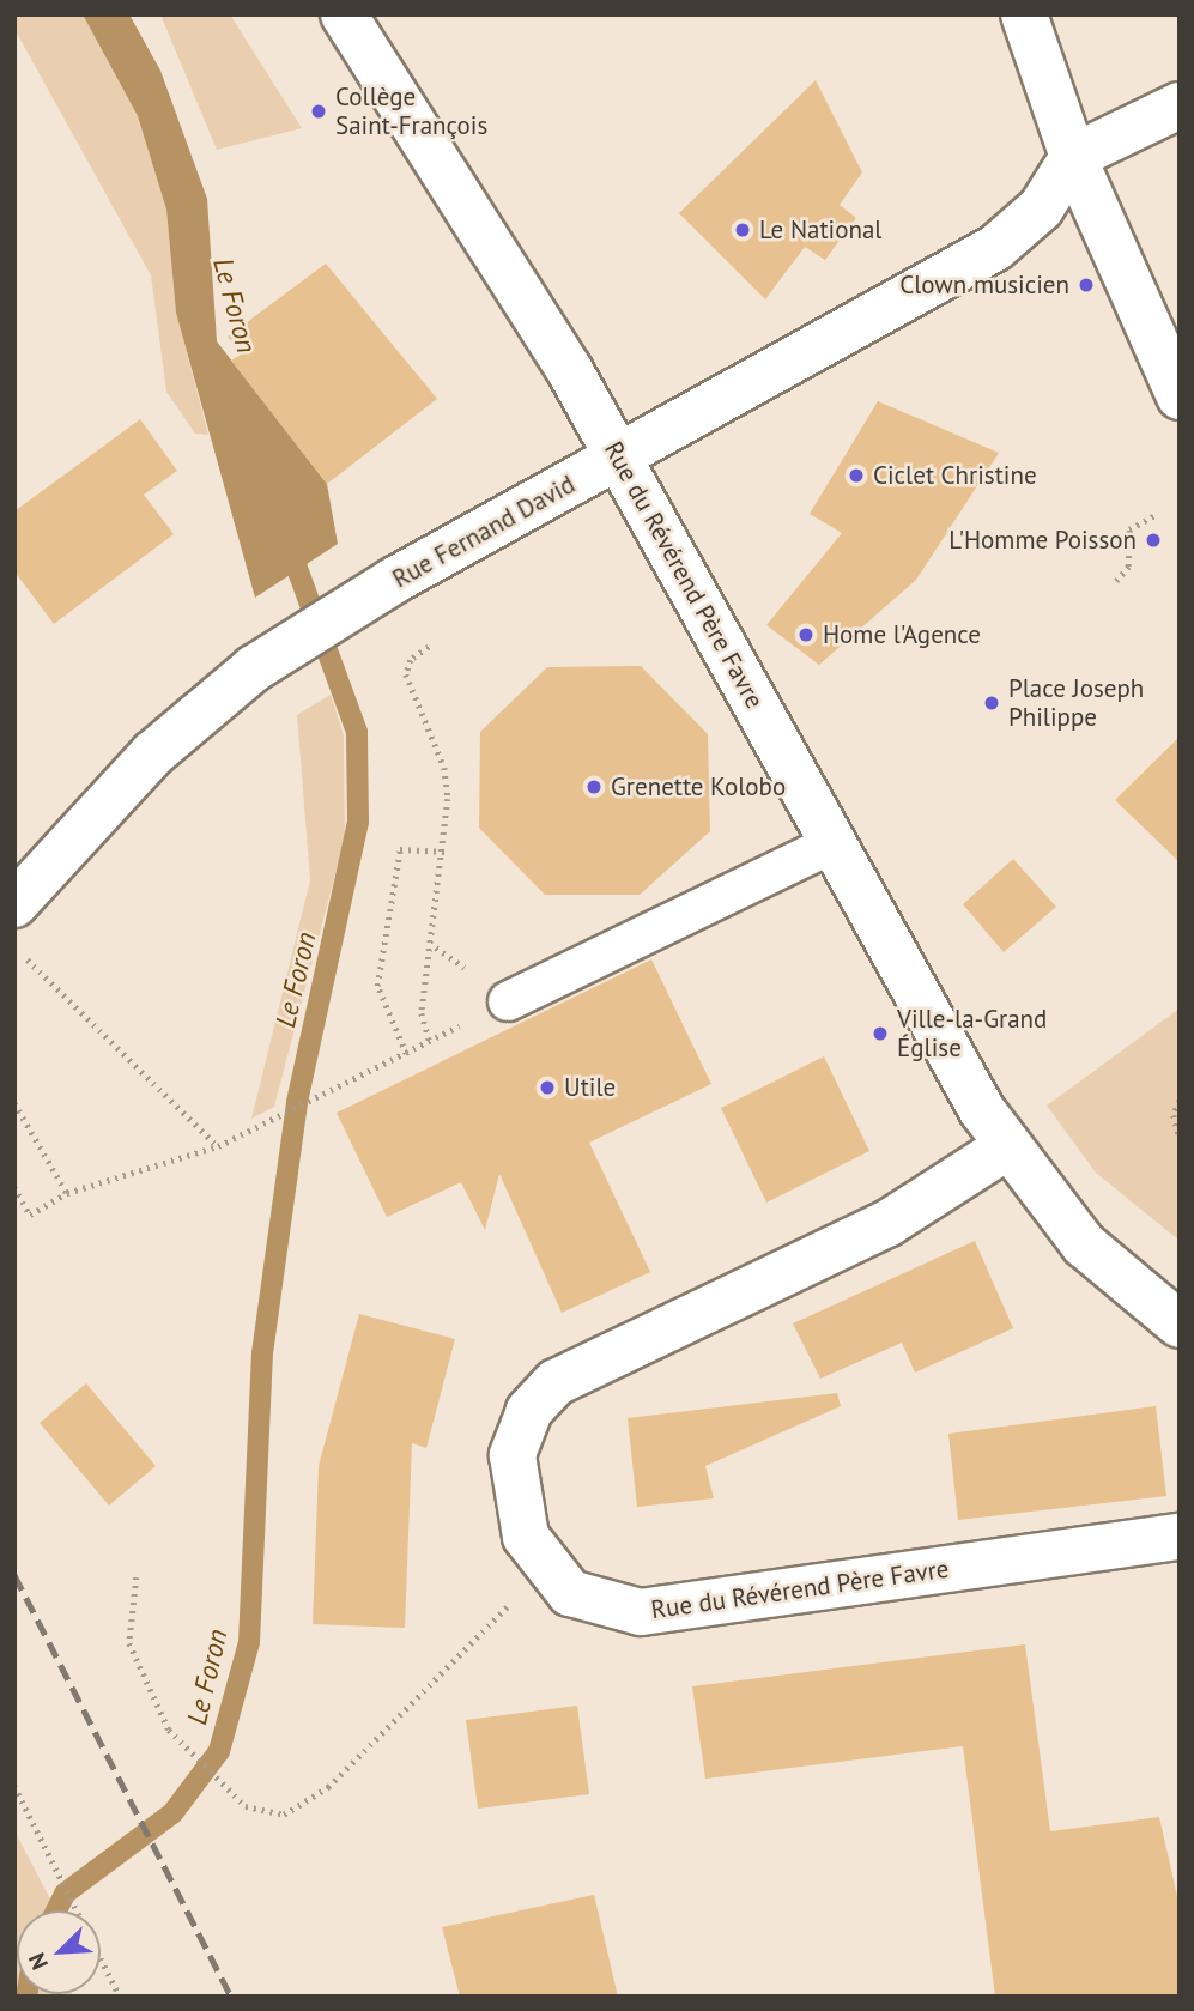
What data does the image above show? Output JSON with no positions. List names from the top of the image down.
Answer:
{
  "streets": {
    "street": ["Rue Fernand David", "Rue du Révérend Père Favre"]
  },
  "crossings": [
    ["Rue Fernand David", "Rue du Révérend Père Favre"]
  ],
  "water": ["Le Foron"],
  "places": [
    "Collège Saint-François",
    "Le National",
    "Clown musicien",
    "Ciclet Christine",
    "L'Homme Poisson",
    "Home l'Agence",
    "Place Joseph Philippe",
    "Grenette Kolobo",
    "Ville-la-Grand Église",
    "Utile"
  ],
  "north": "bottom left"
}
